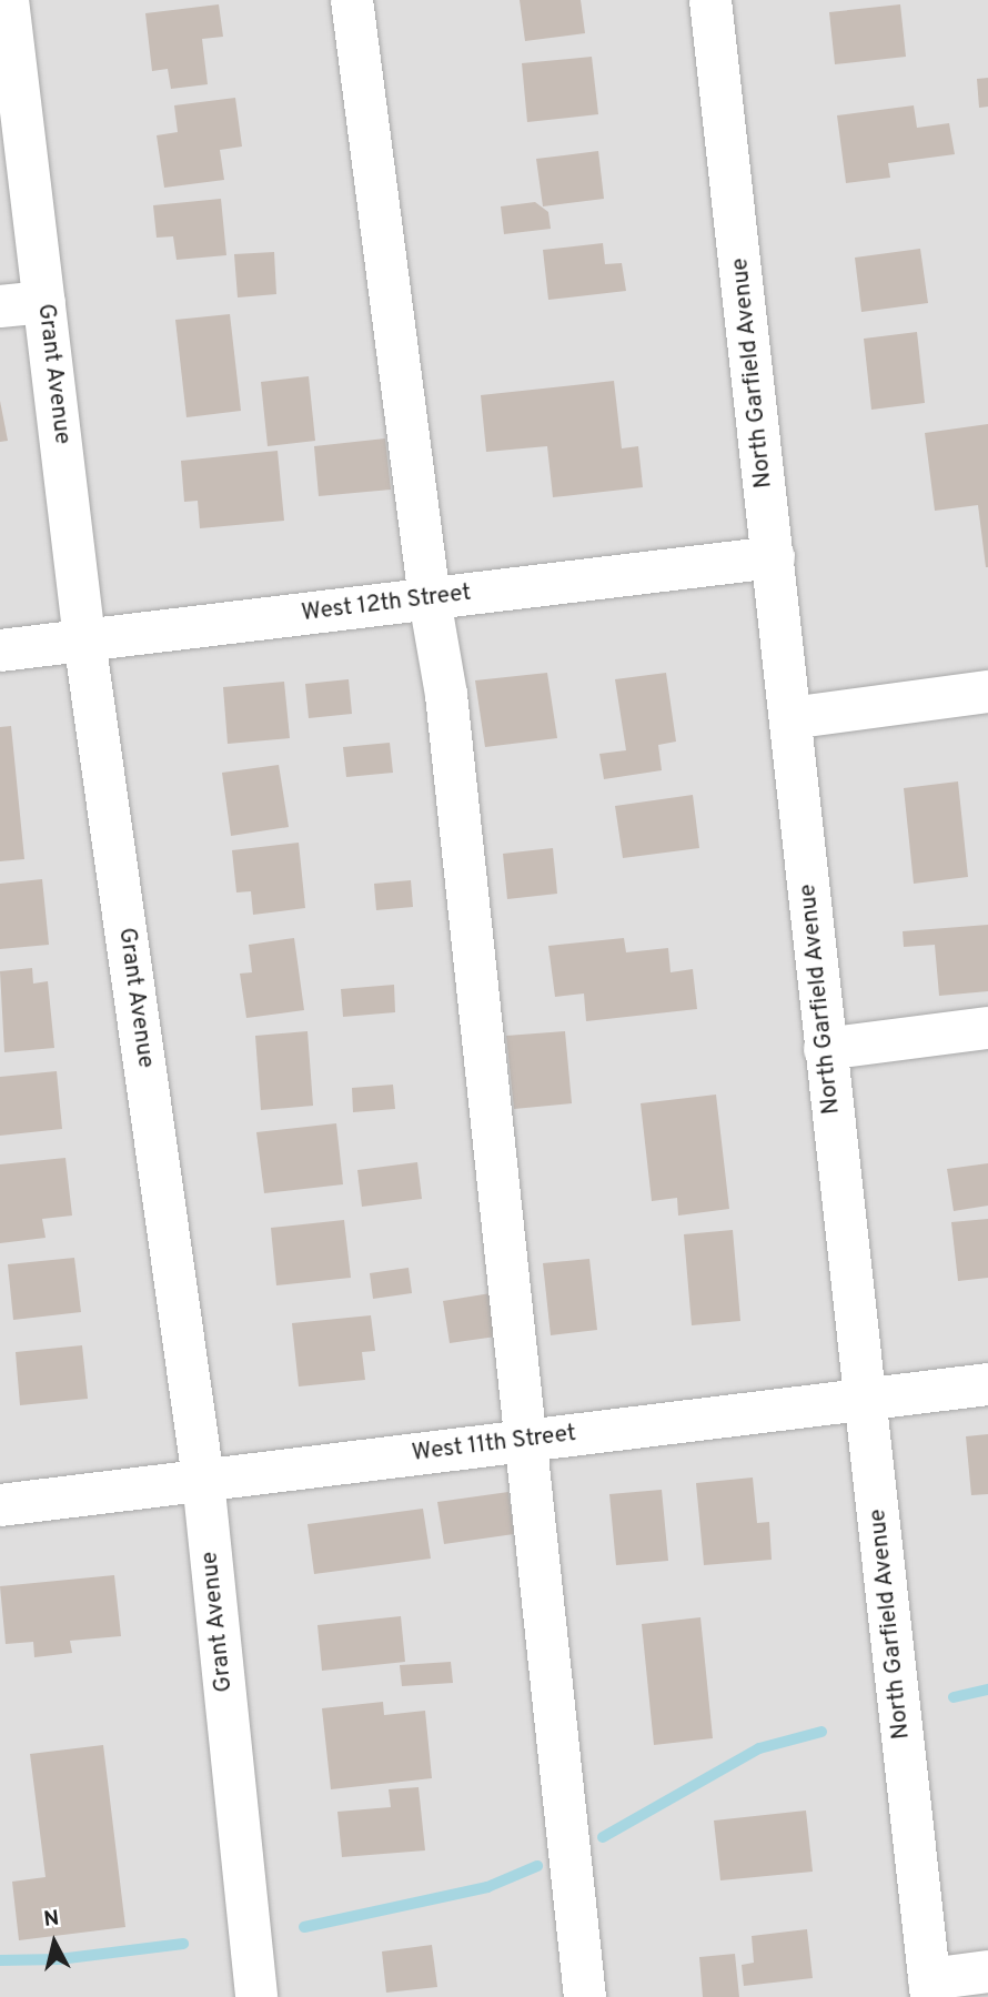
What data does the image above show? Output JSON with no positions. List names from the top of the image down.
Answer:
{
  "streets": {
    "street": [
      "North Garfield Avenue",
      "Grant Avenue",
      "West 12th Street",
      "West 11th Street"
    ]
  },
  "crossings": [
    ["North Garfield Avenue", "West 12th Street"],
    ["North Garfield Avenue", "West 11th Street"],
    ["Grant Avenue", "West 12th Street"],
    ["Grant Avenue", "West 11th Street"]
  ],
  "north": "top"
}
